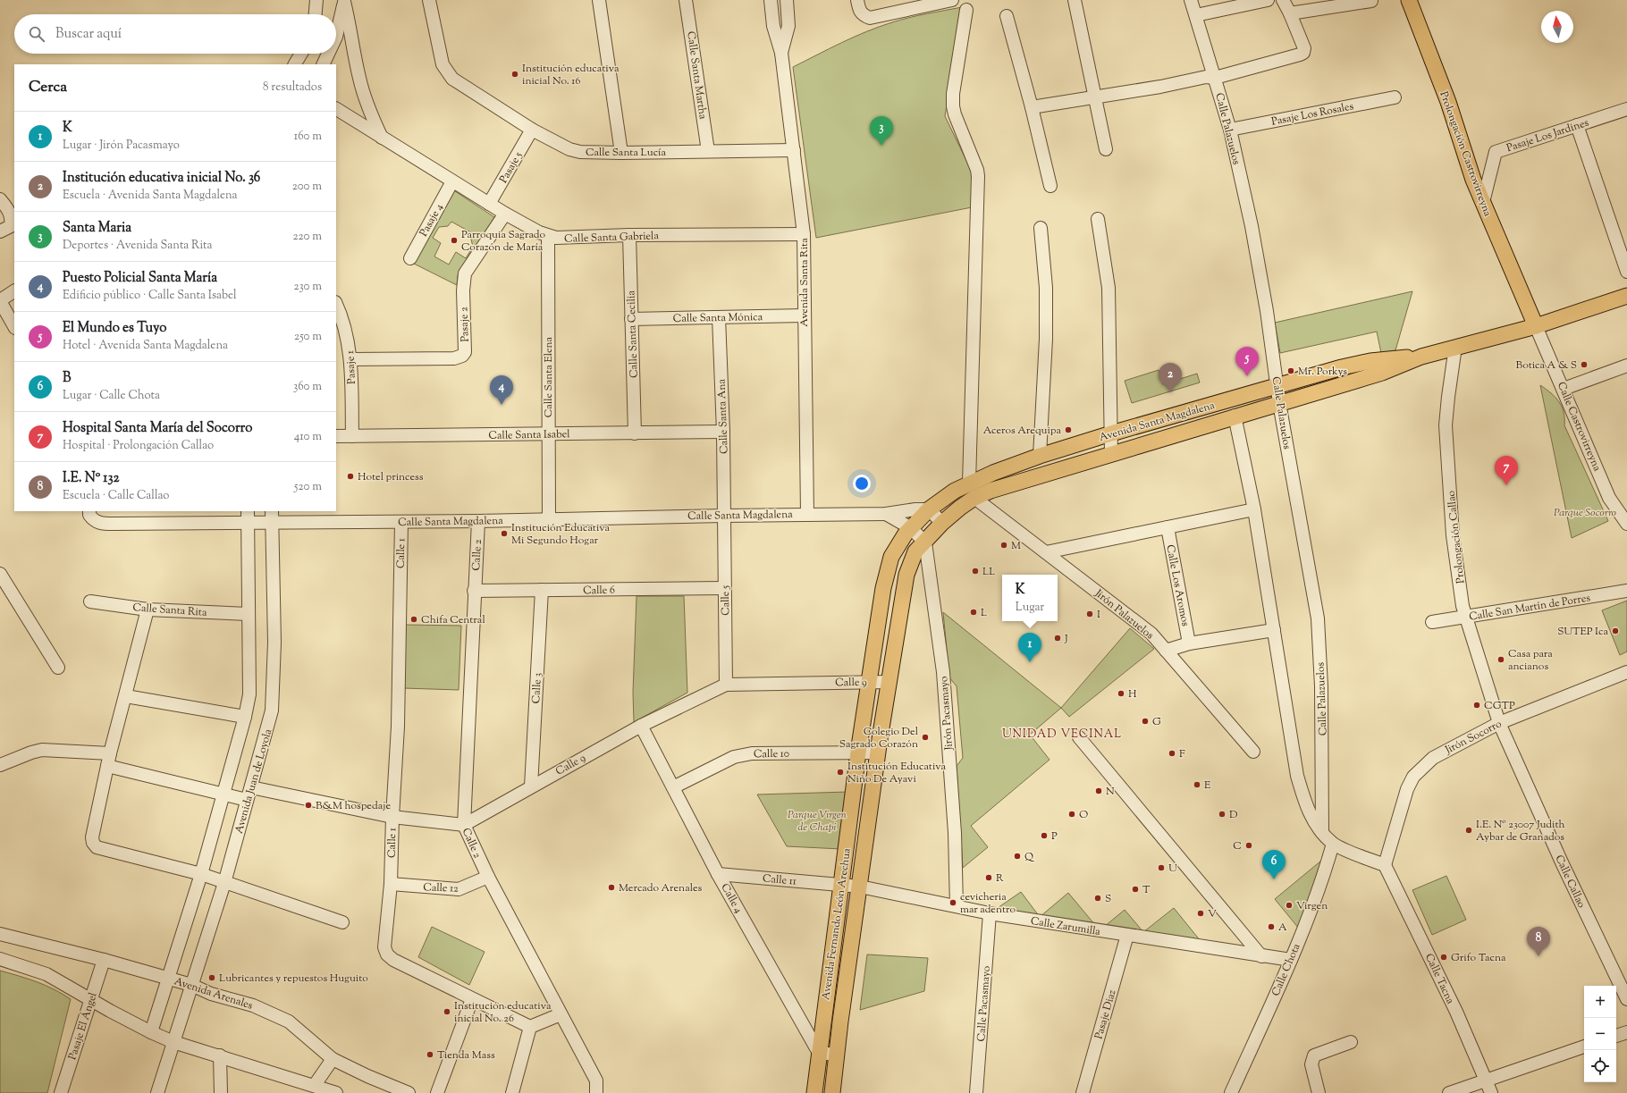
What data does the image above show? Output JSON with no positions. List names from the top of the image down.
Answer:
{
  "streets": {
    "main road": ["Prolongación Castrovirreyna", "Avenida Santa Magdalena", "Avenida Fernando León Arechua"],
    "street": [
      "Calle Santa Martha",
      "Pasaje Los Rosales",
      "Calle Palazuelos",
      "Pasaje Los Jardines",
      "Calle Santa Lucía",
      "Pasaje 5",
      "Pasaje 4",
      "Calle Santa Gabriela",
      "Avenida Santa Rita",
      "Calle Santa Mónica",
      "Pasaje 2",
      "Calle Santa Cecilia",
      "Pasaje 1",
      "Calle Santa Elena",
      "Calle Santa Ana",
      "Calle Castrovirreyna",
      "Calle Santa Isabel",
      "Calle Santa Magdalena",
      "Prolongación Callao",
      "Calle 1",
      "Calle 2",
      "Calle Los Aromos",
      "Calle 6",
      "Calle 5",
      "Calle San Martín de Porres",
      "Calle Santa Rita",
      "Jirón Palazuelos",
      "Calle 9",
      "Calle 3",
      "Jirón Pacasmayo",
      "Jirón Socorro",
      "Calle 10",
      "Avenida Juan de Loyola",
      "Calle 11",
      "Calle Callao",
      "Calle 12",
      "Calle 4",
      "Calle Zarumilla",
      "Calle Chota",
      "Calle Tacna",
      "Avenida Arenales",
      "Calle Pacasmayo",
      "Pasaje Diaz",
      "Pasaje El Ángel"
    ]
  },
  "crossings": [
    ["Calle Santa Martha", "Calle Santa Lucía"],
    ["Pasaje Los Rosales", "Calle Palazuelos"],
    ["Calle Palazuelos", "Avenida Santa Magdalena"],
    ["Pasaje Los Jardines", "Prolongación Castrovirreyna"],
    ["Calle Santa Lucía", "Pasaje 5"],
    ["Calle Santa Lucía", "Avenida Santa Rita"],
    ["Prolongación Castrovirreyna", "Avenida Santa Magdalena"],
    ["Prolongación Castrovirreyna", "Calle Castrovirreyna"],
    ["Pasaje 5", "Calle Santa Gabriela"],
    ["Pasaje 4", "Calle Santa Gabriela"],
    ["Calle Santa Gabriela", "Avenida Santa Rita"],
    ["Calle Santa Gabriela", "Pasaje 2"],
    ["Calle Santa Gabriela", "Calle Santa Cecilia"],
    ["Calle Santa Gabriela", "Calle Santa Elena"],
    ["Avenida Santa Rita", "Calle Santa Mónica"],
    ["Avenida Santa Rita", "Calle Santa Magdalena"],
    ["Calle Santa Mónica", "Calle Santa Cecilia"],
    ["Calle Santa Mónica", "Calle Santa Ana"],
    ["Pasaje 2", "Pasaje 1"],
    ["Calle Santa Cecilia", "Calle Santa Isabel"],
    ["Pasaje 1", "Calle Santa Isabel"],
    ["Calle Santa Elena", "Calle Santa Isabel"],
    ["Calle Santa Elena", "Calle Santa Magdalena"],
    ["Calle Santa Ana", "Calle Santa Isabel"],
    ["Calle Santa Ana", "Calle Santa Magdalena"],
    ["Calle Santa Ana", "Calle 5"],
    ["Avenida Santa Magdalena", "Calle Castrovirreyna"],
    ["Avenida Santa Magdalena", "Calle Santa Magdalena"],
    ["Avenida Santa Magdalena", "Prolongación Callao"],
    ["Avenida Santa Magdalena", "Jirón Palazuelos"],
    ["Avenida Santa Magdalena", "Jirón Pacasmayo"],
    ["Avenida Santa Magdalena", "Avenida Fernando León Arechua"],
    ["Calle Santa Magdalena", "Calle 1"],
    ["Calle Santa Magdalena", "Calle 2"],
    ["Calle Santa Magdalena", "Calle 5"],
    ["Calle Santa Magdalena", "Avenida Juan de Loyola"],
    ["Prolongación Callao", "Calle San Martín de Porres"],
    ["Prolongación Callao", "Jirón Socorro"],
    ["Prolongación Callao", "Calle Callao"],
    ["Calle 1", "Calle 12"],
    ["Calle 2", "Calle 6"],
    ["Calle 2", "Calle 9"],
    ["Calle 2", "Calle 12"],
    ["Calle 6", "Calle 5"],
    ["Calle 6", "Calle 3"],
    ["Calle 5", "Calle 9"],
    ["Calle 9", "Calle 3"],
    ["Calle 9", "Calle 4"],
    ["Calle 9", "Avenida Fernando León Arechua"],
    ["Jirón Pacasmayo", "Avenida Fernando León Arechua"],
    ["Jirón Pacasmayo", "Calle Zarumilla"],
    ["Jirón Socorro", "Calle Callao"],
    ["Jirón Socorro", "Calle Tacna"],
    ["Calle 10", "Calle 4"],
    ["Calle 10", "Avenida Fernando León Arechua"],
    ["Avenida Juan de Loyola", "Avenida Arenales"],
    ["Calle 11", "Calle 4"],
    ["Calle 11", "Avenida Fernando León Arechua"],
    ["Calle 11", "Calle Zarumilla"],
    ["Calle 4", "Avenida Fernando León Arechua"],
    ["Avenida Fernando León Arechua", "Calle Zarumilla"],
    ["Calle Zarumilla", "Calle Chota"],
    ["Calle Zarumilla", "Calle Pacasmayo"],
    ["Calle Zarumilla", "Pasaje Diaz"],
    ["Avenida Arenales", "Pasaje El Ángel"]
  ],
  "districts": ["UNIDAD VECINAL"],
  "parks": ["Parque Socorro", "Parque Virgen de Chapi"],
  "places": [
    "Institución educativa inicial No. 16",
    "Parroquia Sagrado Corazón de María",
    "Botica A & S",
    "Mr. Porkys",
    "Aceros Arequipa",
    "Hotel princess",
    "Institución Educativa Mi Segundo Hogar",
    "M",
    "LL",
    "L",
    "I",
    "Chifa Central",
    "SUTEP Ica",
    "J",
    "Casa para ancianos",
    "H",
    "CGTP",
    "G",
    "Colegio Del Sagrado Corazón",
    "F",
    "Institución Educativa Niño De Ayavi",
    "E",
    "N",
    "B&M hospedaje",
    "O",
    "D",
    "I.E. Nº 23007 Judith Aybar de Granados",
    "P",
    "C",
    "Q",
    "U",
    "R",
    "Mercado Arenales",
    "T",
    "S",
    "cevicheria mar adentro",
    "Virgen",
    "V",
    "A",
    "Grifo Tacna",
    "Lubricantes y repuestos Huguito",
    "Institución educativa inicial No. 26",
    "Tienda Mass"
  ],
  "north": "top",
  "page": {
    "search": "Buscar aquí",
    "heading": ["Cerca", "8 resultados"],
    "list": [
      {
        "mark": "1",
        "name": "K",
        "note": "Lugar · Jirón Pacasmayo",
        "value": "160 m"
      },
      {
        "mark": "2",
        "name": "Institución educativa inicial No. 36",
        "note": "Escuela · Avenida Santa Magdalena",
        "value": "200 m"
      },
      {
        "mark": "3",
        "name": "Santa Maria",
        "note": "Deportes · Avenida Santa Rita",
        "value": "220 m"
      },
      {
        "mark": "4",
        "name": "Puesto Policial Santa María",
        "note": "Edificio público · Calle Santa Isabel",
        "value": "230 m"
      },
      {
        "mark": "5",
        "name": "El Mundo es Tuyo",
        "note": "Hotel · Avenida Santa Magdalena",
        "value": "250 m"
      },
      {
        "mark": "6",
        "name": "B",
        "note": "Lugar · Calle Chota",
        "value": "360 m"
      },
      {
        "mark": "7",
        "name": "Hospital Santa María del Socorro",
        "note": "Hospital · Prolongación Callao",
        "value": "410 m"
      },
      {
        "mark": "8",
        "name": "I.E. Nº 132",
        "note": "Escuela · Calle Callao",
        "value": "520 m"
      }
    ],
    "pins": [
      "3",
      "5",
      "2",
      "4",
      "7",
      "1",
      "6",
      "8"
    ],
    "popup": ["K", "Lugar"],
    "map_buttons": ["+", "−"]
  }
}
